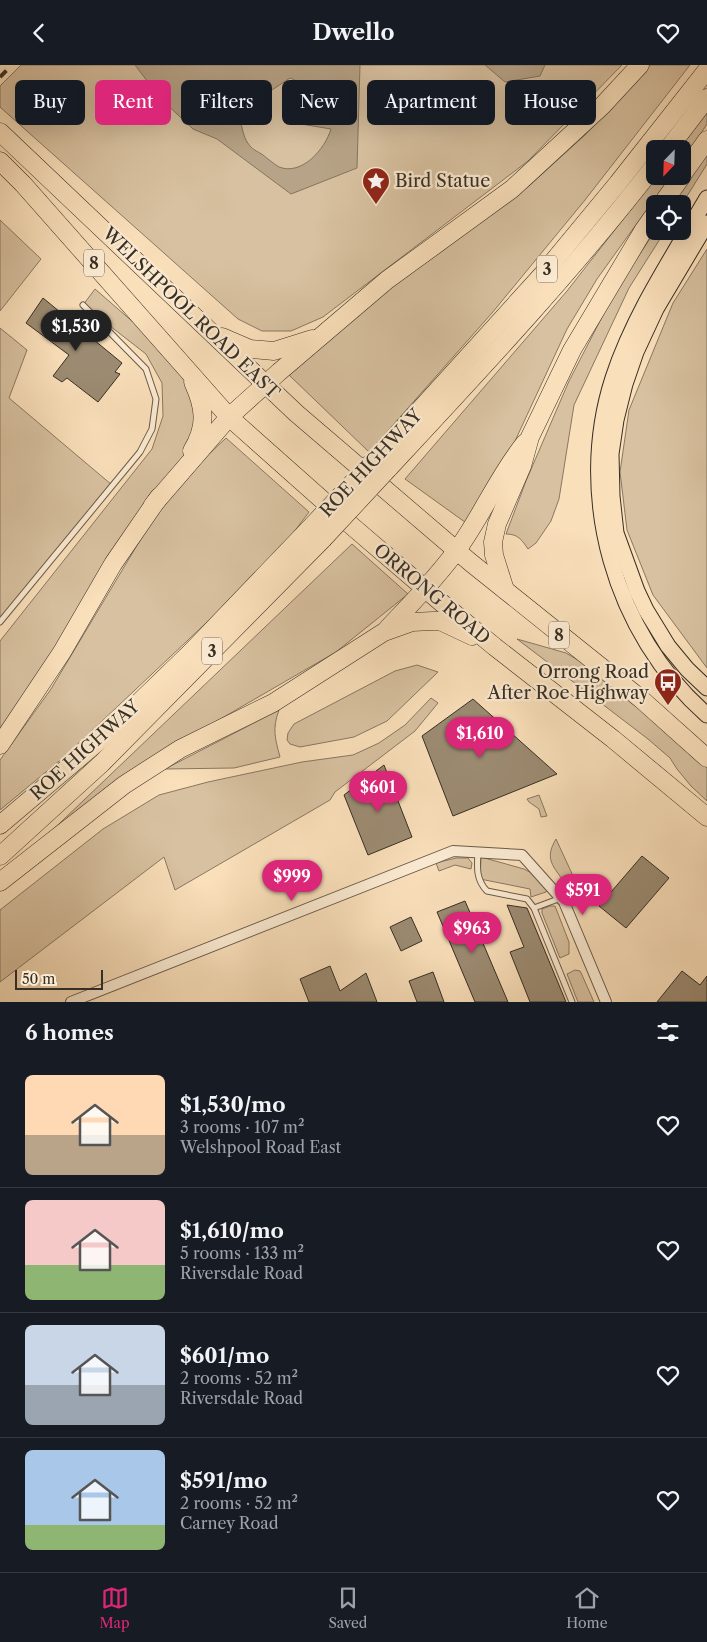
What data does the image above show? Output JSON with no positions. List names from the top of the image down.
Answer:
{
  "streets": {
    "highway": [
      "8",
      "3",
      "WELSHPOOL ROAD EAST",
      "ROE HIGHWAY",
      "ORRONG ROAD"
    ]
  },
  "crossings": [
    ["8", "WELSHPOOL ROAD EAST"],
    ["WELSHPOOL ROAD EAST", "ORRONG ROAD"]
  ],
  "places": {
    "place": ["Bird Statue"],
    "bus stop": ["Orrong Road After Roe Highway"]
  },
  "scale_bar": "50 m",
  "north": "bottom left",
  "page": {
    "header": "Dwello",
    "chip": [
      "Buy",
      "Rent",
      "Filters",
      "New",
      "Apartment",
      "House"
    ],
    "price": [
      "$1,530",
      "$1,610",
      "$601",
      "$999",
      "$591",
      "$963"
    ],
    "scale": "50 m",
    "heading": "6 homes",
    "list": [
      {
        "name": "$1,530/mo",
        "note": "3 rooms · 107 m² · Welshpool Road East"
      },
      {
        "name": "$1,610/mo",
        "note": "5 rooms · 133 m² · Riversdale Road"
      },
      {
        "name": "$601/mo",
        "note": "2 rooms · 52 m² · Riversdale Road"
      },
      {
        "name": "$591/mo",
        "note": "2 rooms · 52 m² · Carney Road"
      }
    ],
    "tabs": ["Map", "Saved", "Home"]
  }
}
